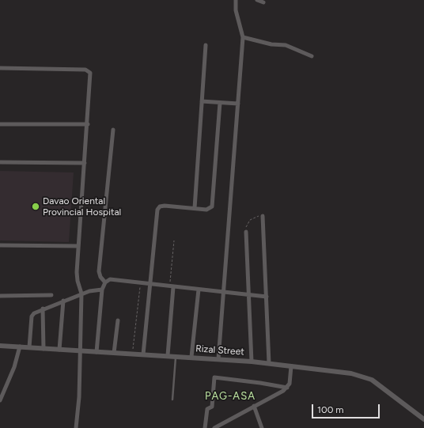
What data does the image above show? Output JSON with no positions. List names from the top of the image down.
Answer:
{
  "streets": {
    "street": ["Rizal Street"]
  },
  "districts": ["PAG-ASA"],
  "places": ["Davao Oriental Provincial Hospital"],
  "scale_bar": "100 m"
}
